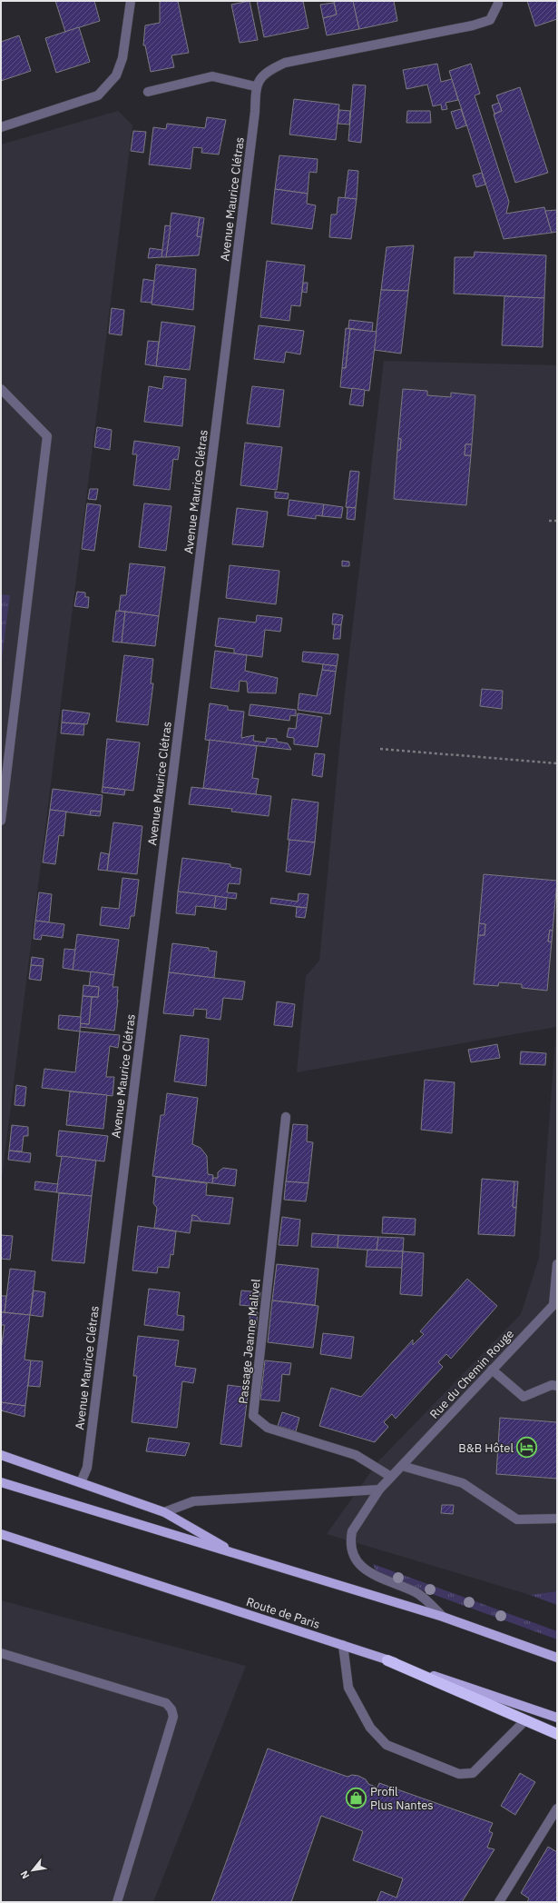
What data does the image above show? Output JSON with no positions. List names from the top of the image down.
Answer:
{
  "streets": {
    "main road": ["Route de Paris"],
    "street": ["Avenue Maurice Clétras", "Passage Jeanne Malivel", "Rue du Chemin Rouge"]
  },
  "crossings": [
    ["Passage Jeanne Malivel", "Rue du Chemin Rouge"]
  ],
  "places": {
    "hotel": ["B&B Hôtel"],
    "shop": ["Profil Plus Nantes"]
  },
  "north": "bottom left"
}
